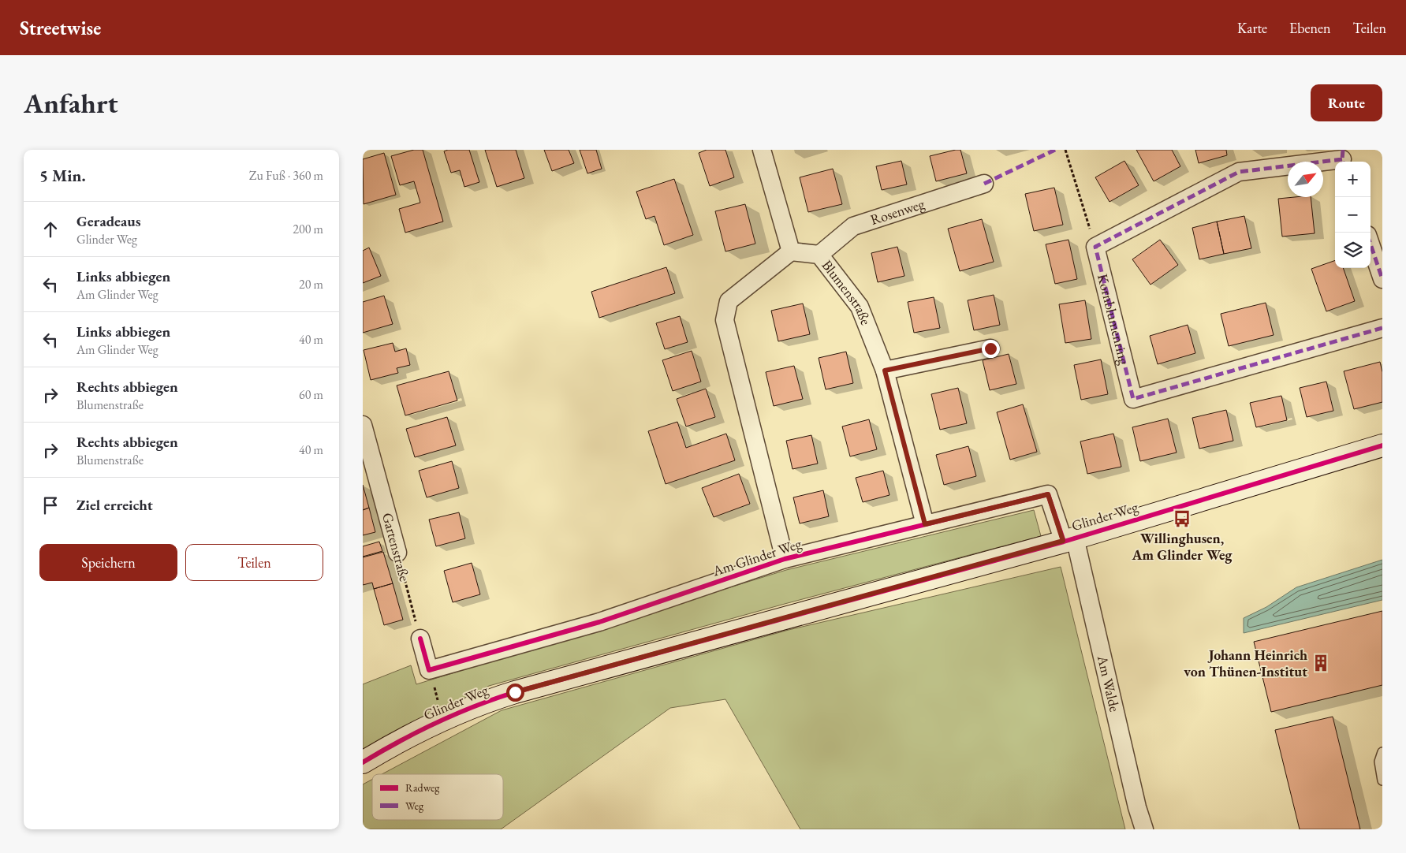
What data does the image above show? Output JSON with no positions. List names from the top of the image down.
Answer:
{
  "streets": {
    "street": [
      "Rosenweg",
      "Blumenstraße",
      "Kornblumenring",
      "Glinder Weg",
      "Gartenstraße",
      "Am Glinder Weg",
      "Am Walde"
    ]
  },
  "crossings": [
    ["Rosenweg", "Blumenstraße"],
    ["Blumenstraße", "Am Glinder Weg"],
    ["Glinder Weg", "Am Glinder Weg"],
    ["Glinder Weg", "Am Walde"],
    ["Am Glinder Weg", "Am Walde"]
  ],
  "places": {
    "bus stop": ["Willinghusen, Am Glinder Weg"],
    "building": ["Johann Heinrich von Thünen-Institut"]
  },
  "legend": ["Radweg", "Weg"],
  "north": "top right",
  "page": {
    "header": "Streetwise",
    "nav": ["Karte", "Ebenen", "Teilen"],
    "buttons": [
      "Route",
      ["Speichern", "Teilen"]
    ],
    "title": "Anfahrt",
    "heading": ["5 Min.", "Zu Fuß · 360 m"],
    "map_buttons": ["+", "−"],
    "list": [
      ["Geradeaus", "Glinder Weg", "200 m"],
      ["Links abbiegen", "Am Glinder Weg", "20 m"],
      ["Links abbiegen", "Am Glinder Weg", "40 m"],
      ["Rechts abbiegen", "Blumenstraße", "60 m"],
      ["Rechts abbiegen", "Blumenstraße", "40 m"],
      "Ziel erreicht"
    ]
  }
}
